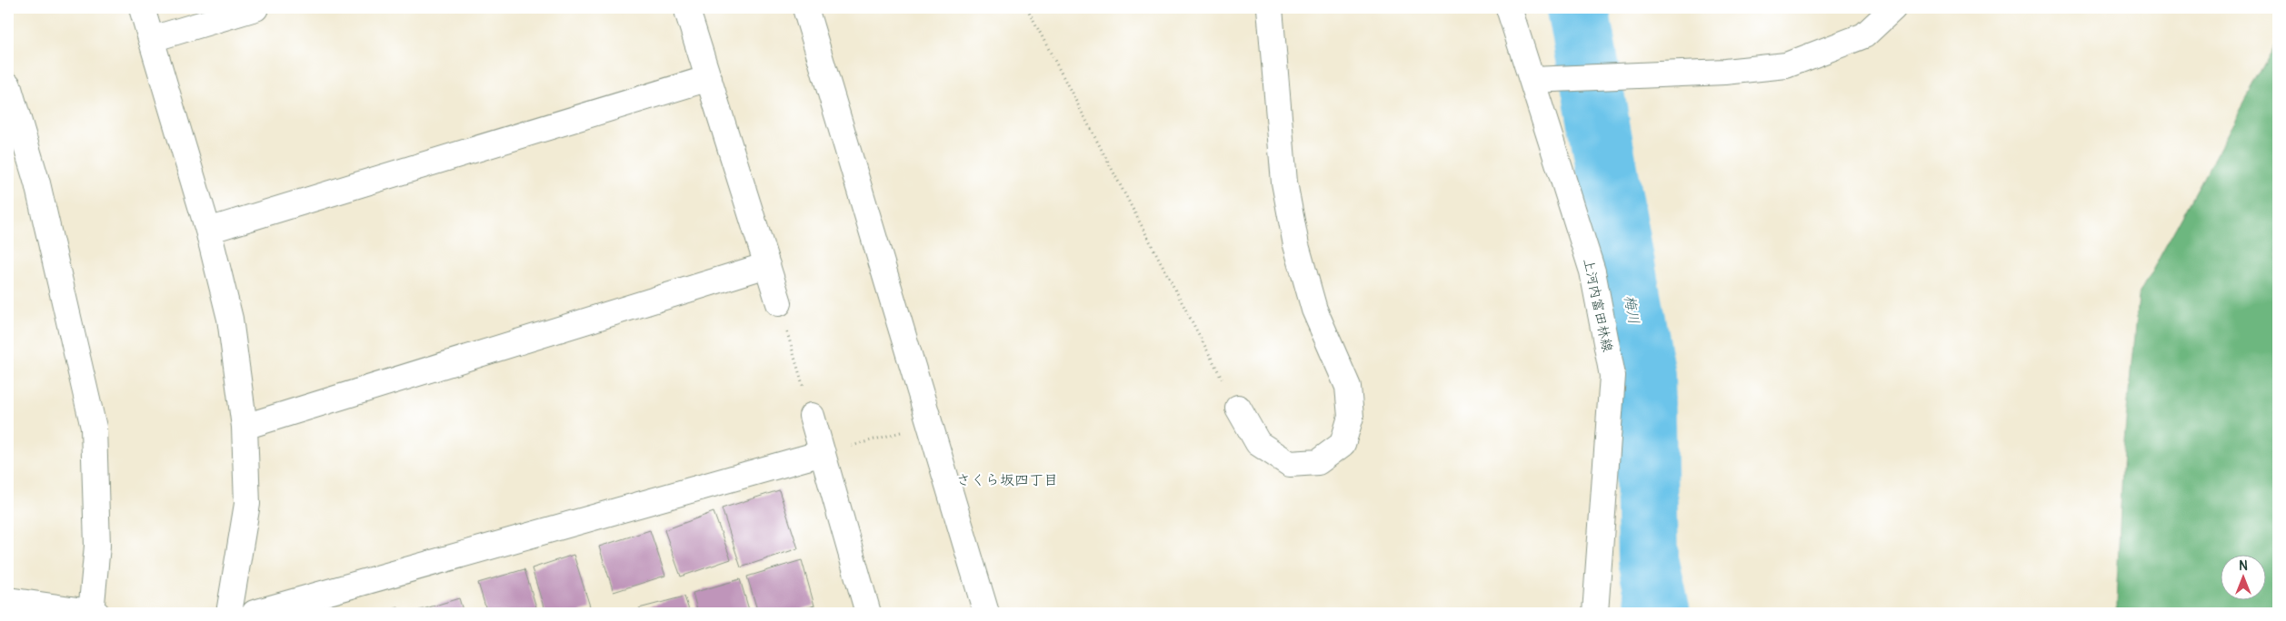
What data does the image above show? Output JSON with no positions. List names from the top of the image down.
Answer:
{
  "streets": {
    "street": ["上河内富田林線"]
  },
  "districts": ["さくら坂四丁目"],
  "water": ["梅川"],
  "north": "top"
}
